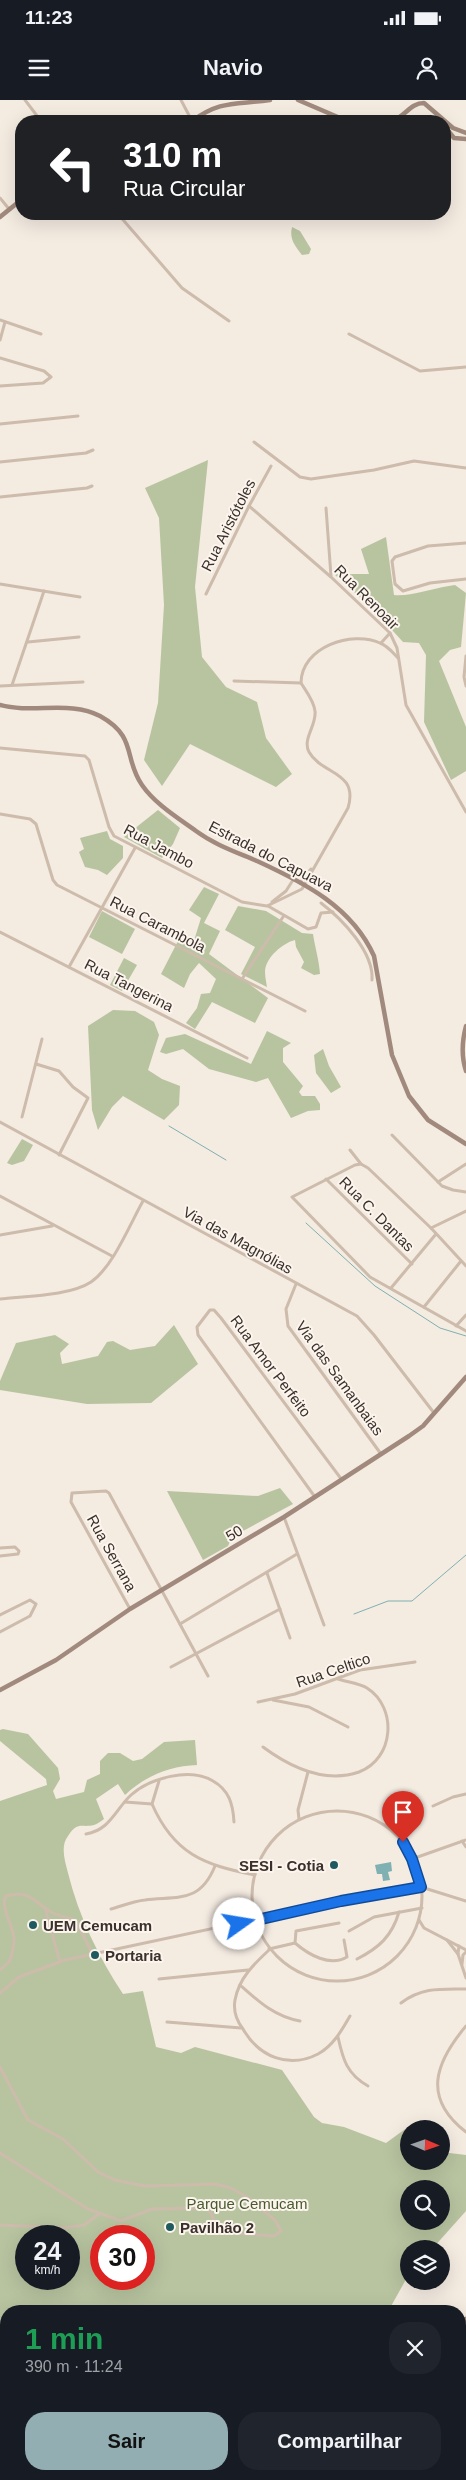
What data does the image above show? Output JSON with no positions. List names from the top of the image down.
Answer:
{
  "streets": {
    "main road": ["Estrada do Capuava", "50"],
    "street": [
      "Rua Aristótoles",
      "Rua Renoair",
      "Rua Jambo",
      "Rua Carambola",
      "Rua Tangerina",
      "Rua C. Dantas",
      "Via das Magnólias",
      "Rua Amor Perfeito",
      "Via das Samanbaias",
      "Rua Serrana",
      "Rua Celtico"
    ]
  },
  "crossings": [
    ["Rua Aristótoles", "Rua Renoair"],
    ["Via das Magnólias", "Via das Samanbaias"],
    ["Via das Magnólias", "50"],
    ["Rua Amor Perfeito", "50"],
    ["Via das Samanbaias", "50"],
    ["50", "Rua Serrana"]
  ],
  "parks": ["Parque Cemucam"],
  "places": [
    "SESI - Cotia",
    "UEM Cemucam",
    "Portaria",
    "Pavilhão 2"
  ],
  "north": "right",
  "page": {
    "status": "11:23",
    "header": "Navio",
    "turn": ["310 m", "Rua Circular"],
    "speed": "24 km/h",
    "limit": "30",
    "heading": ["1 min", "390 m · 11:24"],
    "buttons": ["Sair", "Compartilhar"]
  }
}
